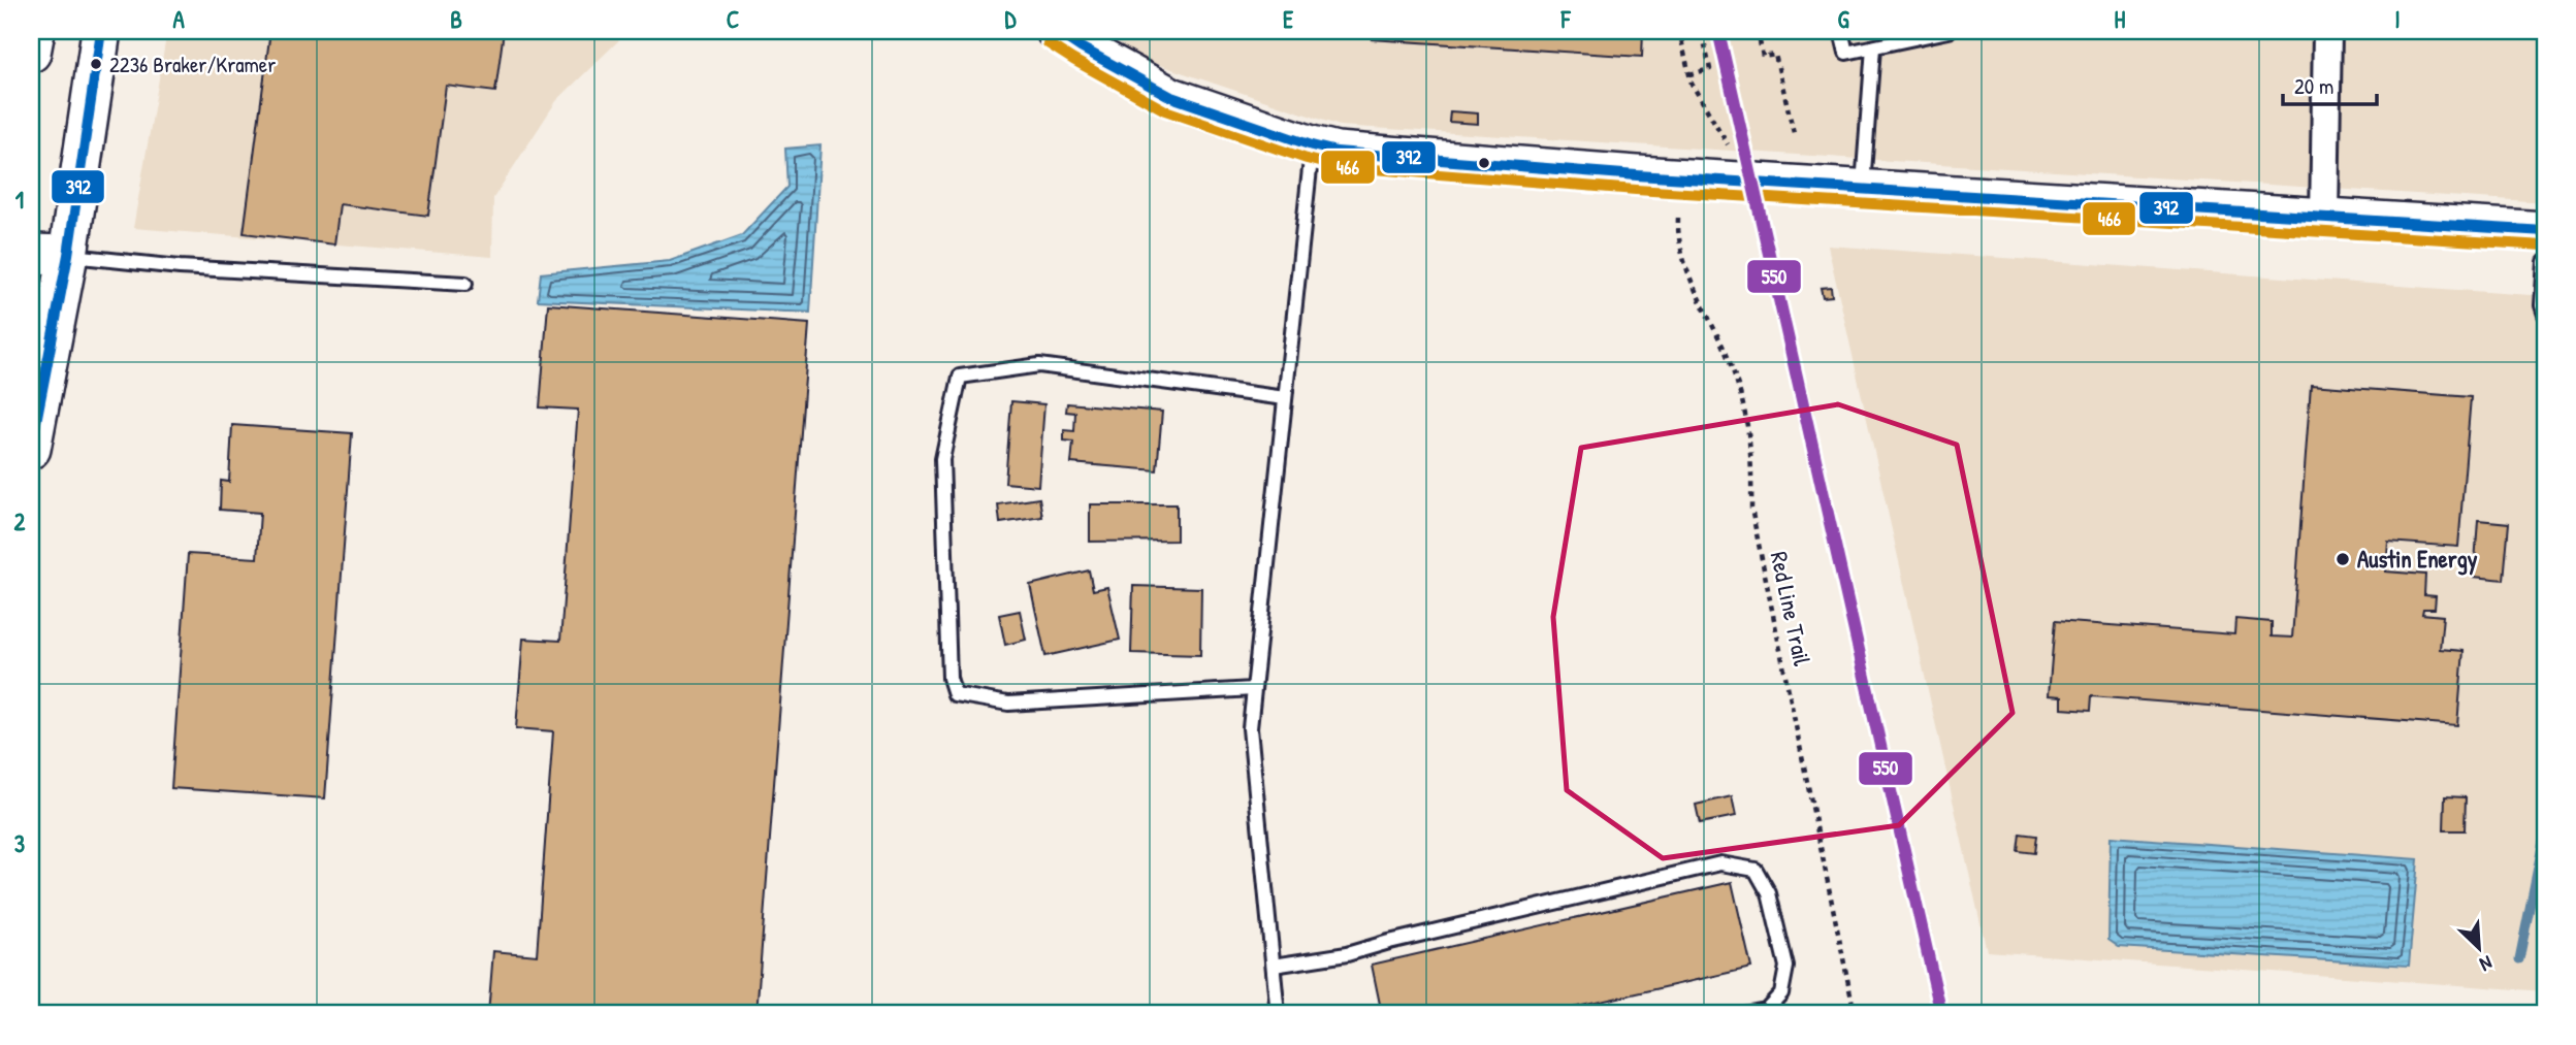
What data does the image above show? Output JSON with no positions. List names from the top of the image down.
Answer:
{
  "streets": {
    "path": ["Red Line Trail"]
  },
  "places": ["2236 Braker/Kramer", "Austin Energy"],
  "lines": ["transit line 550", "transit line 392", "transit line 466"],
  "scale_bar": "20 m",
  "north": "bottom right",
  "grid": {
    "columns": [
      "A",
      "B",
      "C",
      "D",
      "E",
      "F",
      "G",
      "H",
      "I"
    ],
    "rows": ["1", "2", "3"]
  }
}
